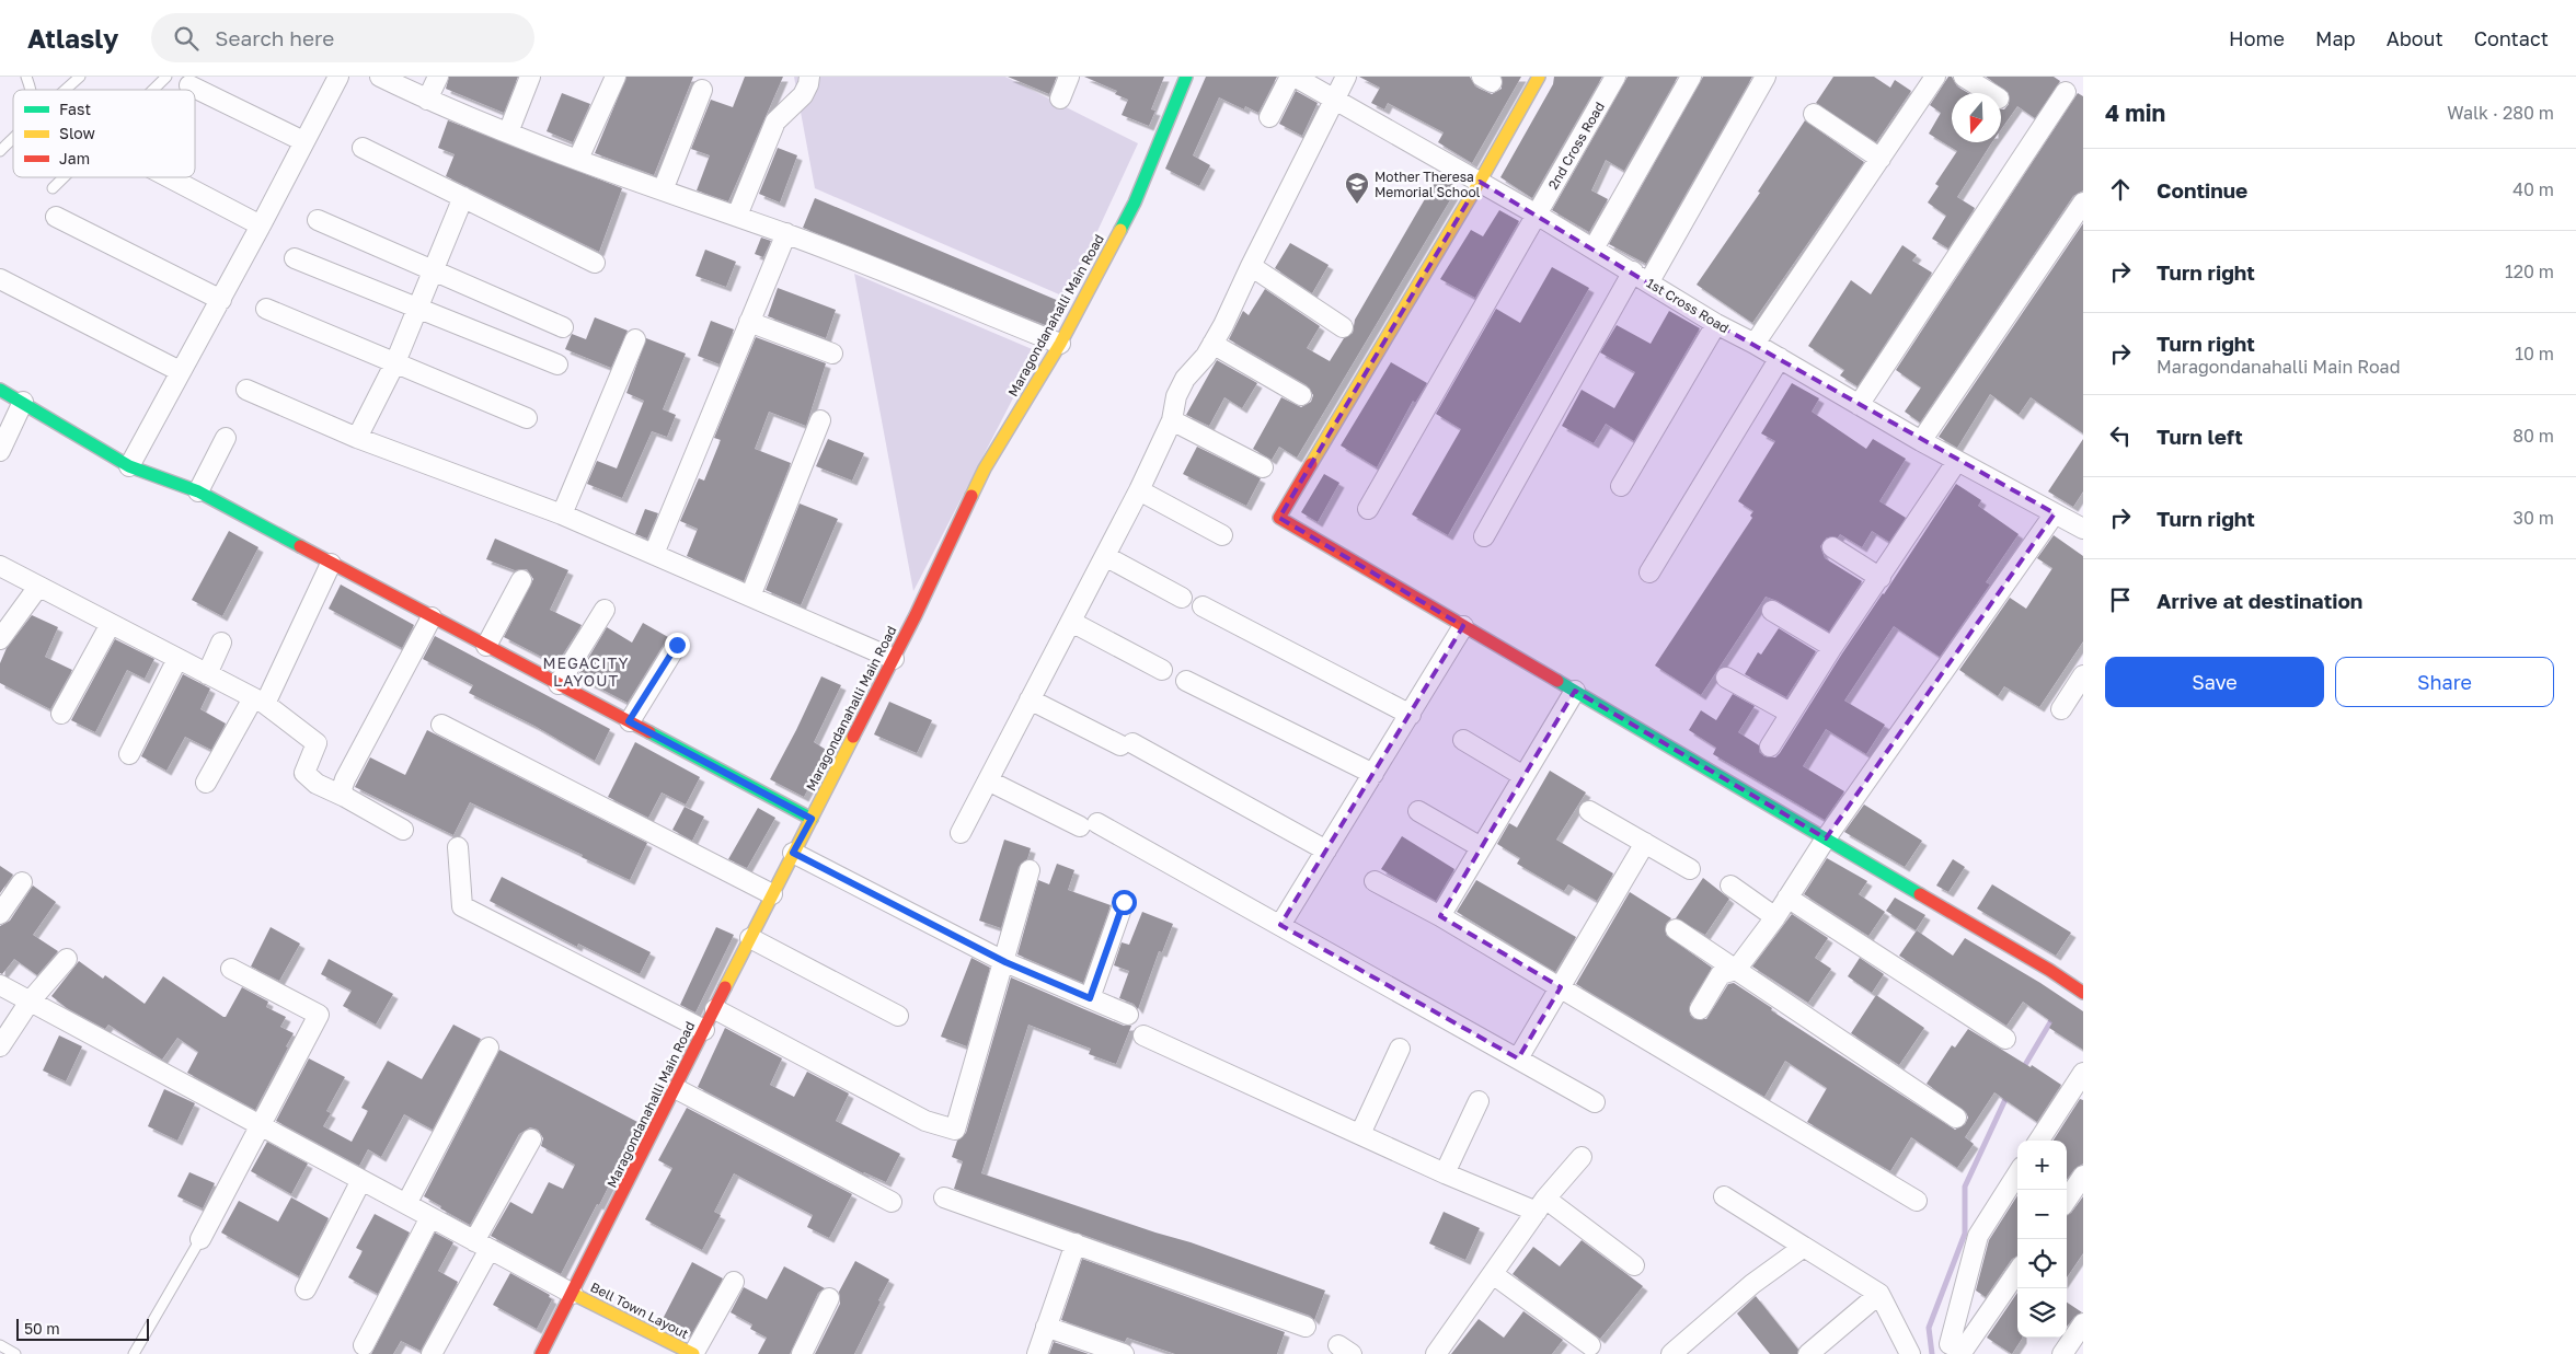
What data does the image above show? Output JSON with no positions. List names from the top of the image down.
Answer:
{
  "streets": {
    "street": [
      "2nd Cross Road",
      "1st Cross Road",
      "Maragondanahalli Main Road",
      "Bell Town Layout"
    ]
  },
  "crossings": [
    ["2nd Cross Road", "1st Cross Road"],
    ["Maragondanahalli Main Road", "Bell Town Layout"]
  ],
  "districts": ["MEGACITY LAYOUT"],
  "places": {
    "school or university": ["Mother Theresa Memorial School"]
  },
  "legend": ["Fast", "Slow", "Jam"],
  "scale_bar": "50 m",
  "north": "bottom",
  "page": {
    "header": "Atlasly",
    "search": "Search here",
    "nav": [
      "Home",
      "Map",
      "About",
      "Contact"
    ],
    "heading": ["4 min", "Walk · 280 m"],
    "list": [
      ["Continue", "40 m"],
      ["Turn right", "120 m"],
      ["Turn right", "Maragondanahalli Main Road", "10 m"],
      ["Turn left", "80 m"],
      ["Turn right", "30 m"],
      "Arrive at destination"
    ],
    "buttons": ["Save", "Share"],
    "map_buttons": ["+", "−"],
    "scale": "50 m"
  }
}
